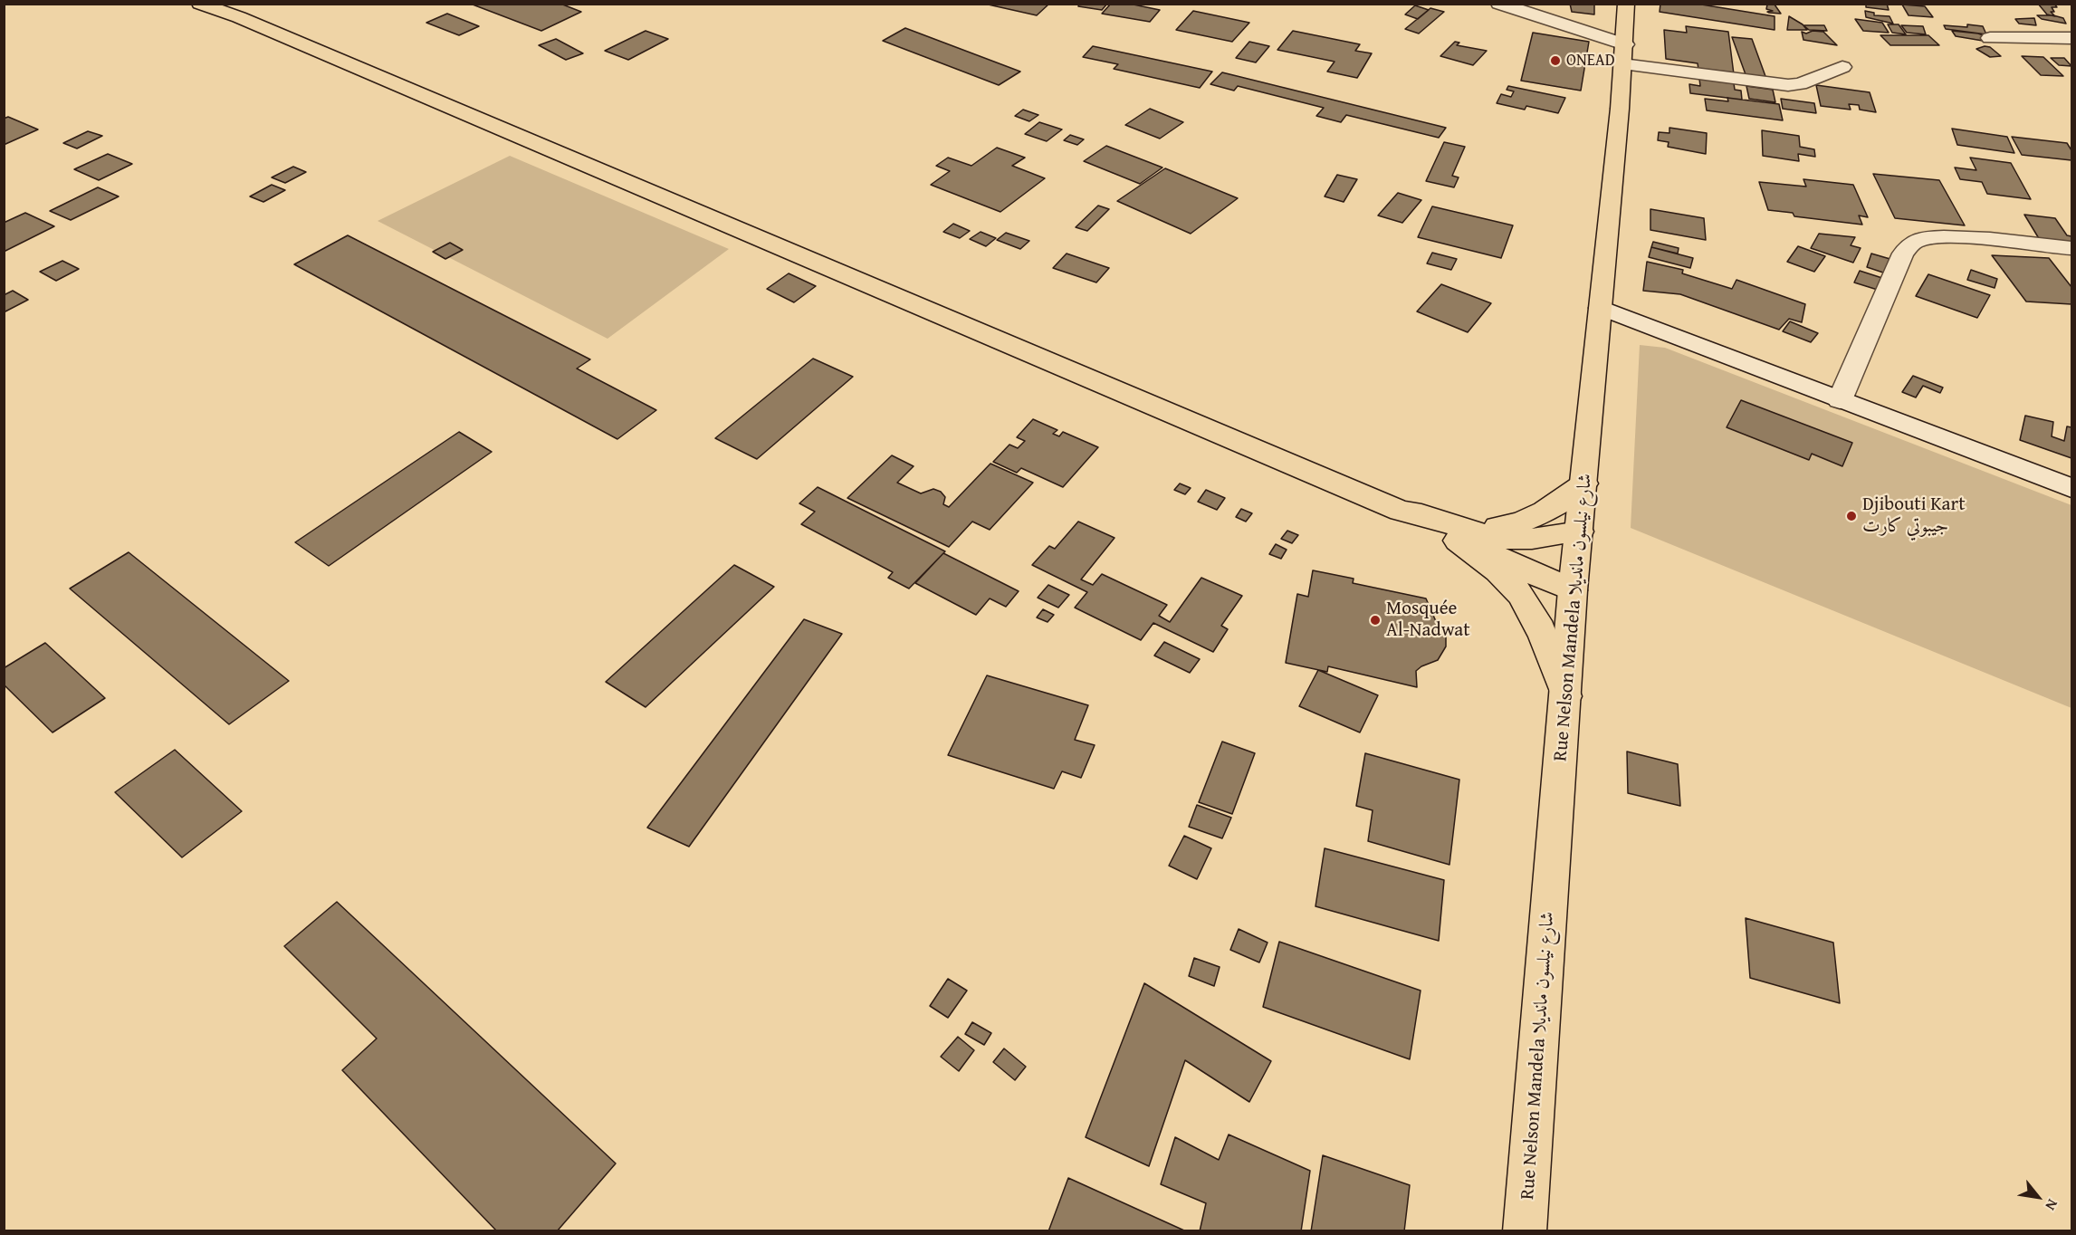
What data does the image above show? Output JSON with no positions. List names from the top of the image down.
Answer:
{
  "streets": {
    "main road": ["Rue Nelson Mandela شارع نيلسون مانديلا"]
  },
  "places": ["ONEAD", "Djibouti Kart جيبوتي كارت", "Mosquée Al-Nadwat"],
  "north": "bottom right"
}
